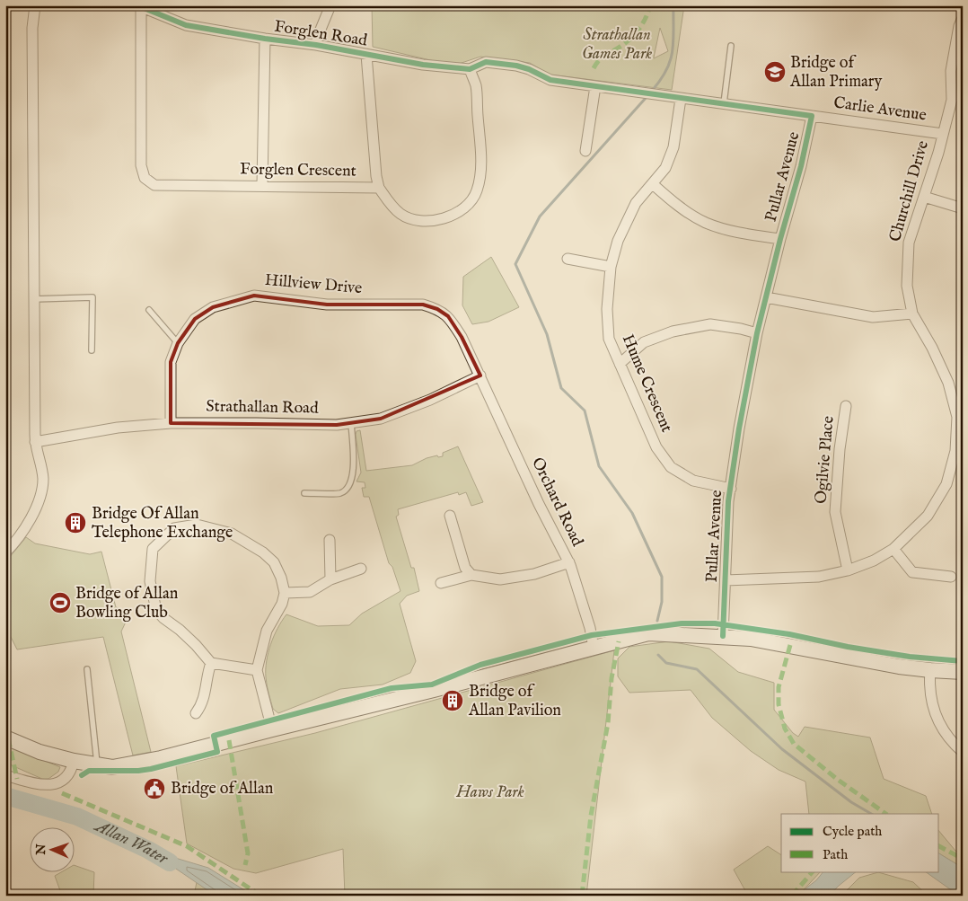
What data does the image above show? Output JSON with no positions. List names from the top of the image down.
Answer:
{
  "streets": {
    "street": [
      "Forglen Road",
      "Carlie Avenue",
      "Forglen Crescent",
      "Pullar Avenue",
      "Churchill Drive",
      "Hillview Drive",
      "Hume Crescent",
      "Strathallan Road",
      "Ogilvie Place",
      "Orchard Road"
    ]
  },
  "crossings": [
    ["Forglen Road", "Forglen Crescent"],
    ["Forglen Road", "Pullar Avenue"],
    ["Carlie Avenue", "Pullar Avenue"],
    ["Carlie Avenue", "Churchill Drive"],
    ["Forglen Crescent", "Pullar Avenue"],
    ["Pullar Avenue", "Churchill Drive"],
    ["Pullar Avenue", "Hume Crescent"],
    ["Churchill Drive", "Ogilvie Place"],
    ["Hillview Drive", "Strathallan Road"],
    ["Hillview Drive", "Orchard Road"],
    ["Strathallan Road", "Orchard Road"]
  ],
  "water": ["Allan Water"],
  "parks": ["Strathallan Games Park", "Haws Park"],
  "places": {
    "school or university": ["Bridge of Allan Primary"],
    "building": ["Bridge Of Allan Telephone Exchange", "Bridge of Allan Pavilion"],
    "sports": ["Bridge of Allan Bowling Club"],
    "public building": ["Bridge of Allan"]
  },
  "legend": ["Cycle path", "Path"],
  "north": "left"
}
